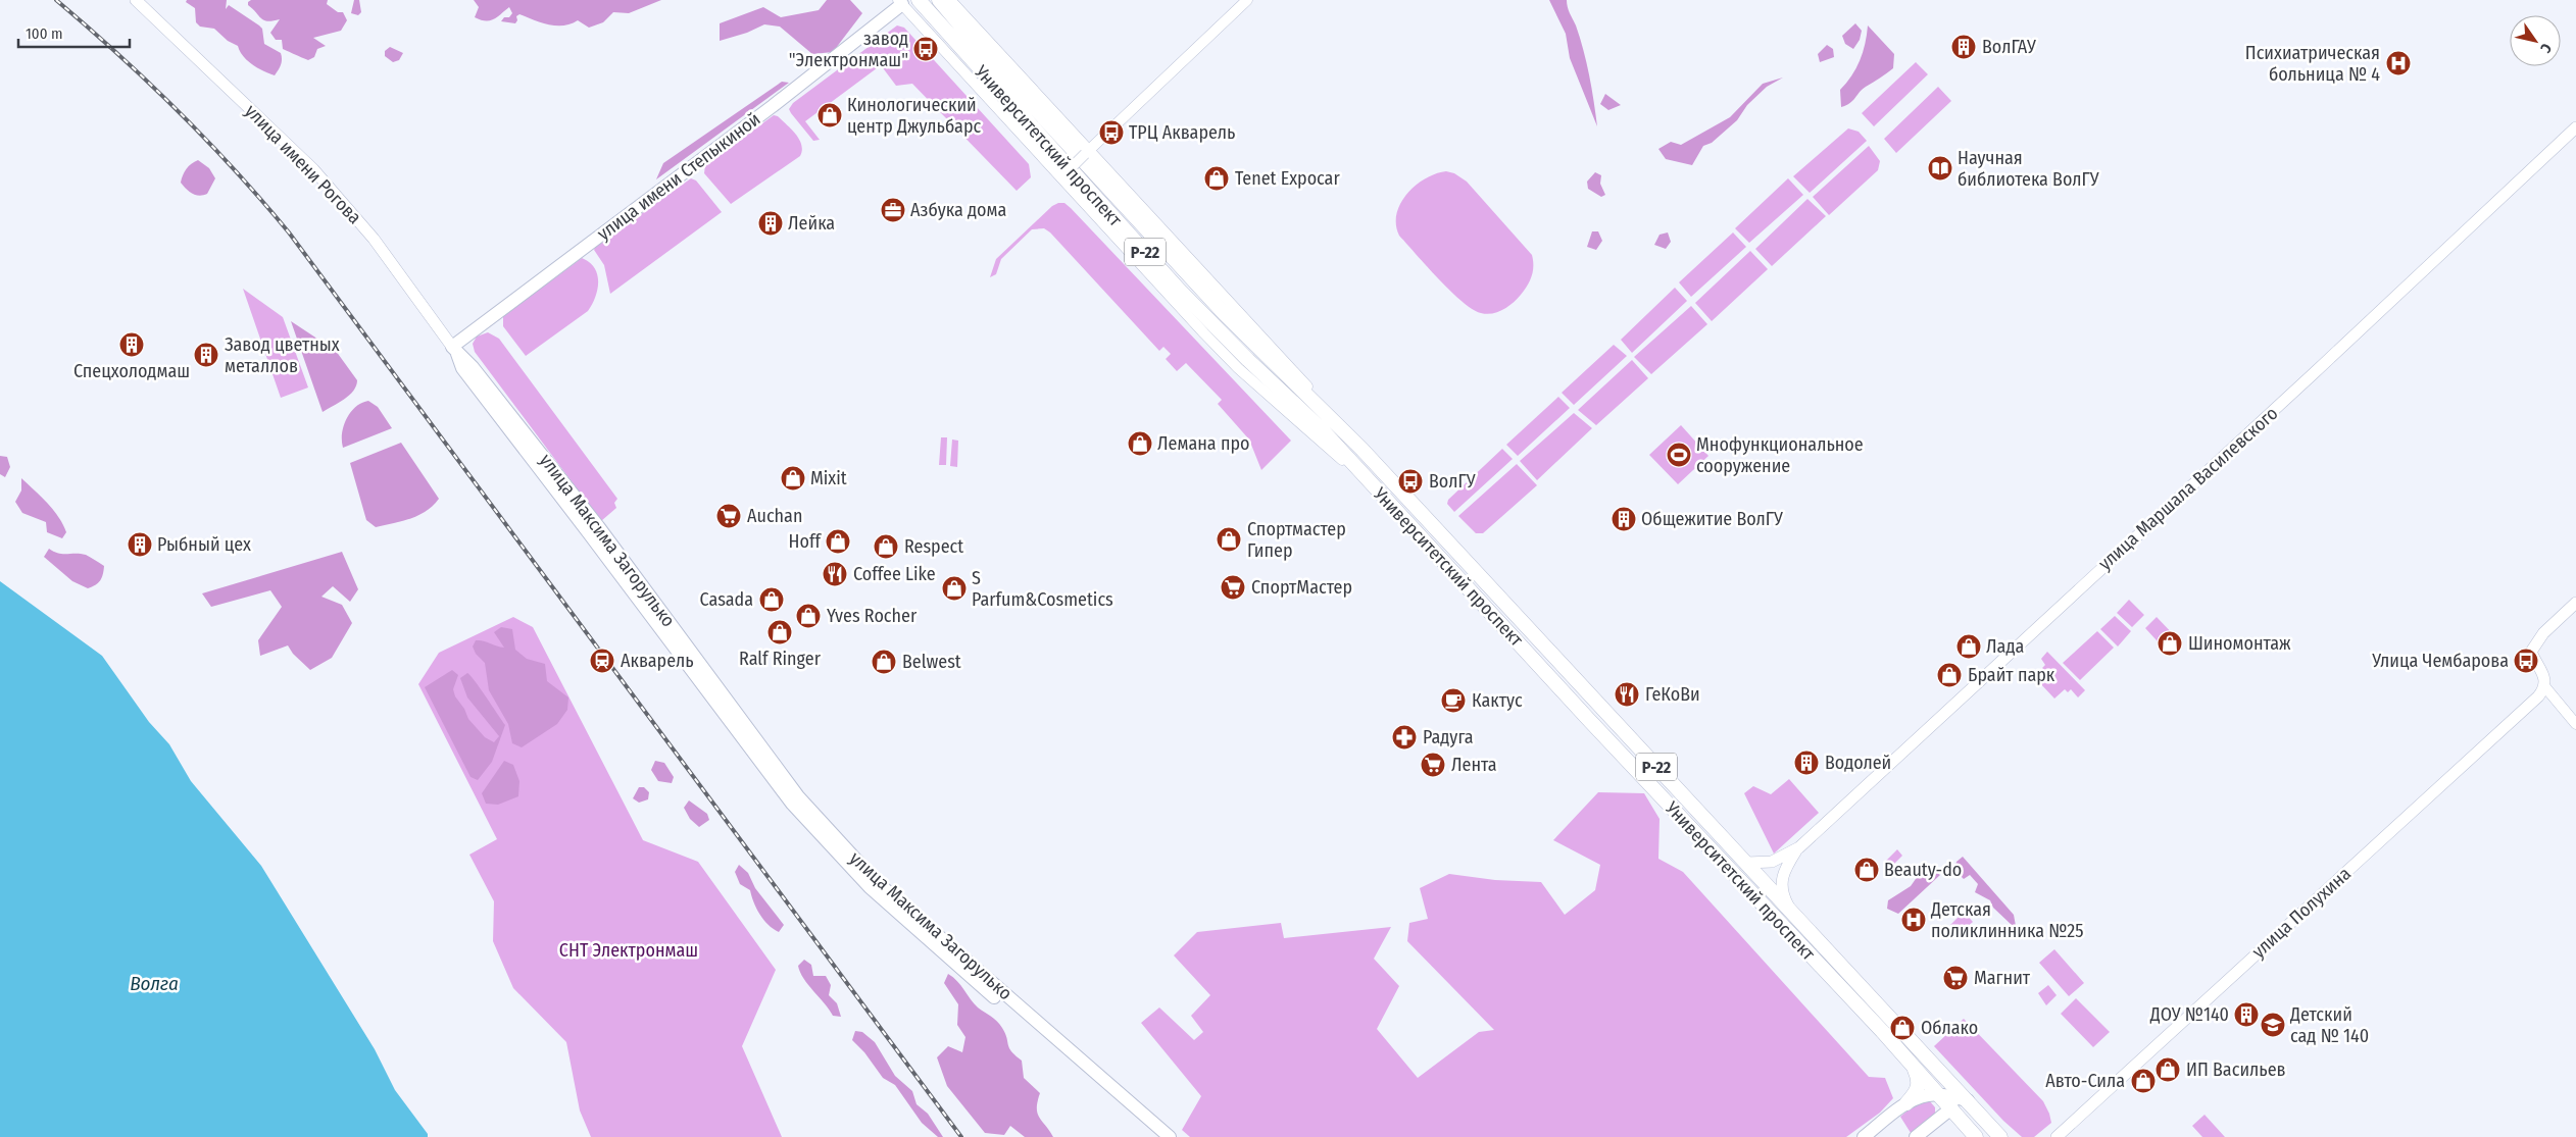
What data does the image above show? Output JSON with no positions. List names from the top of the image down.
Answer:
{
  "streets": {
    "highway": ["Университетский проспект", "Р-22"],
    "main road": [
      "улица имени Рогова",
      "улица имени Степыкиной",
      "улица Маршала Василевского",
      "улица Максима Загорулько",
      "улица Полухина"
    ]
  },
  "crossings": [
    ["Университетский проспект", "улица имени Степыкиной"],
    ["Университетский проспект", "улица Маршала Василевского"],
    ["улица имени Рогова", "улица имени Степыкиной"],
    ["улица имени Рогова", "улица Максима Загорулько"],
    ["улица имени Степыкиной", "улица Максима Загорулько"]
  ],
  "water": ["Волга"],
  "parks": ["СНТ Электронмаш"],
  "places": {
    "building": [
      "ВолГАУ",
      "Лейка",
      "Спецхолодмаш",
      "Завод цветных металлов",
      "Общежитие ВолГУ",
      "Рыбный цех",
      "Водолей",
      "ДОУ №140"
    ],
    "bus stop": [
      "завод \"Электронмаш\"",
      "ТРЦ Акварель",
      "ВолГУ",
      "Улица Чембарова"
    ],
    "hospital": ["Психиатрическая больница № 4", "Детская поликлинника №25"],
    "shop": [
      "Кинологический центр Джульбарс",
      "Tenet Expocar",
      "Лемана про",
      "Mixit",
      "Спортмастер Гипер",
      "Hoff",
      "Respect",
      "S Parfum&Cosmetics",
      "Casada",
      "Yves Rocher",
      "Ralf Ringer",
      "Шиномонтаж",
      "Лада",
      "Belwest",
      "Брайт парк",
      "Beauty-do",
      "Облако",
      "ИП Васильев",
      "Авто-Сила"
    ],
    "library": ["Научная библиотека ВолГУ"],
    "office": ["Азбука дома"],
    "sports": ["Мнофункциональное сооружение"],
    "supermarket": [
      "Auchan",
      "СпортМастер",
      "Лента",
      "Магнит"
    ],
    "restaurant": ["Coffee Like", "ГеКоВи"],
    "station": ["Акварель"],
    "cafe": ["Кактус"],
    "pharmacy": ["Радуга"],
    "school or university": ["Детский сад № 140"]
  },
  "scale_bar": "100 m",
  "north": "bottom right"
}
